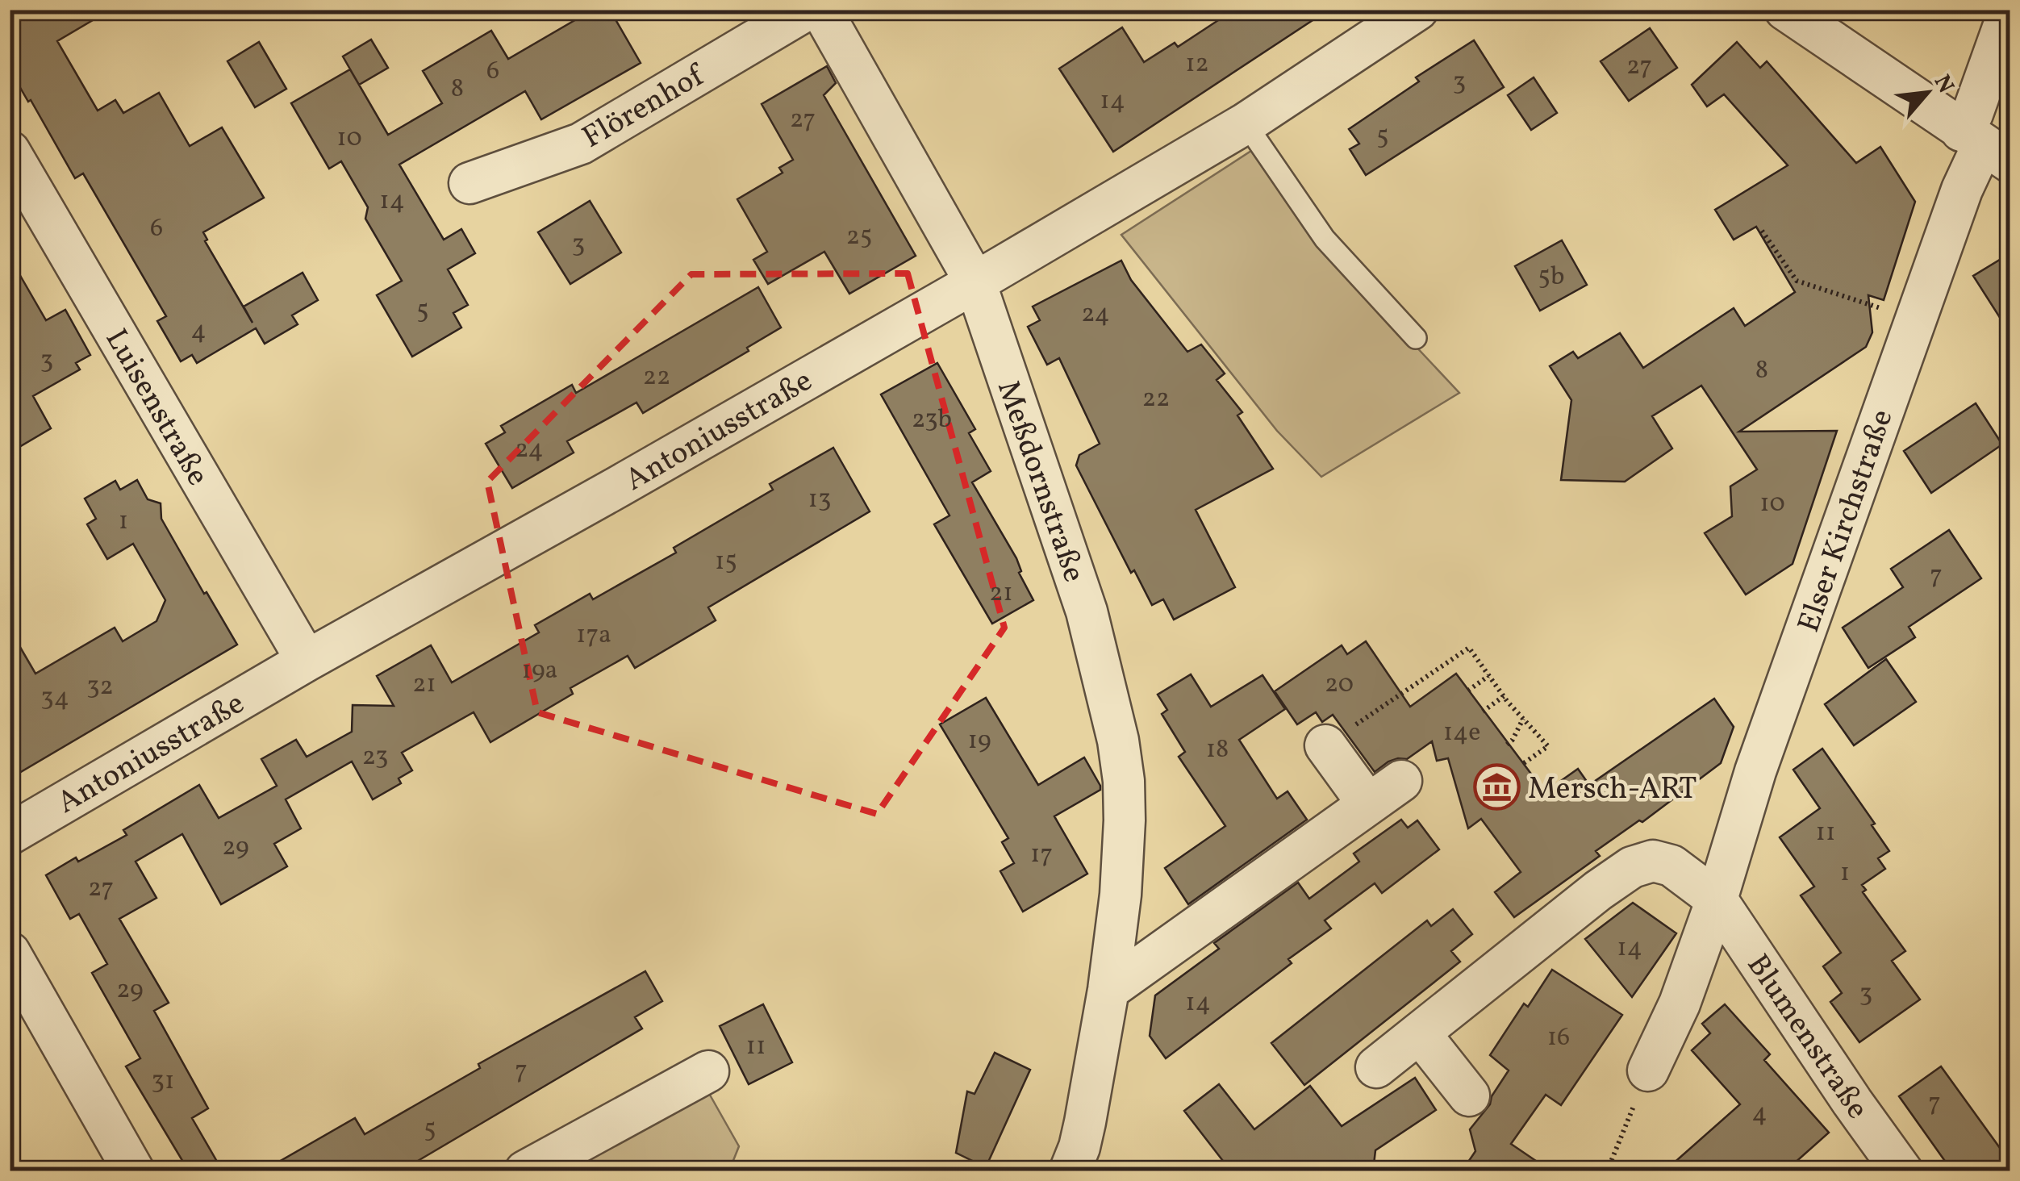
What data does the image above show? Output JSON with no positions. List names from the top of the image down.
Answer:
{
  "streets": {
    "street": [
      "Flörenhof",
      "Luisenstraße",
      "Antoniusstraße",
      "Meßdornstraße",
      "Elser Kirchstraße",
      "Blumenstraße"
    ]
  },
  "crossings": [
    ["Luisenstraße", "Antoniusstraße"],
    ["Antoniusstraße", "Meßdornstraße"],
    ["Elser Kirchstraße", "Blumenstraße"]
  ],
  "places": {
    "museum": ["Mersch-ART"]
  },
  "house_numbers": [
    "12",
    "27",
    "6",
    "3",
    "8",
    "14",
    "27",
    "5",
    "10",
    "14",
    "6",
    "25",
    "3",
    "5b",
    "5",
    "24",
    "4",
    "3",
    "8",
    "22",
    "22",
    "23b",
    "24",
    "13",
    "10",
    "1",
    "15",
    "7",
    "21",
    "17a",
    "19a",
    "21",
    "20",
    "32",
    "34",
    "14e",
    "19",
    "18",
    "23",
    "11",
    "29",
    "17",
    "1",
    "27",
    "14",
    "29",
    "3",
    "14",
    "16",
    "11",
    "7",
    "31",
    "7",
    "4",
    "5"
  ],
  "north": "top right"
}
